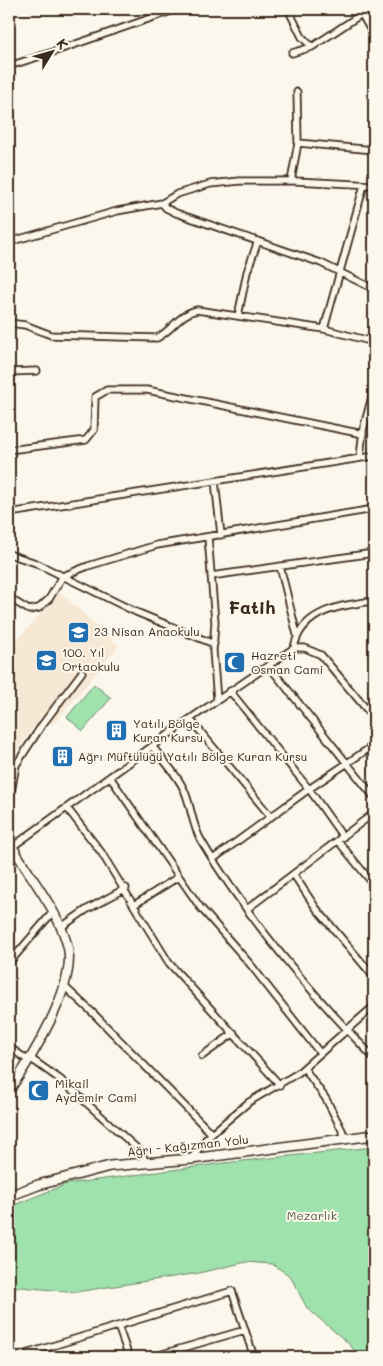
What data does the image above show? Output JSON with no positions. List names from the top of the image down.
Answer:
{
  "streets": {
    "main road": ["Ağrı - Kağızman Yolu"]
  },
  "districts": ["Fatih"],
  "parks": ["Mezarlık"],
  "places": {
    "school or university": ["23 Nisan Anaokulu", "100. Yıl Ortaokulu"],
    "mosque": ["Hazreti Osman Cami", "Mikail Aydemir Cami"],
    "building": ["Yatılı Bölge Kuran Kursu", "Ağrı Müftülüğü Yatılı Bölge Kuran Kursu"]
  },
  "north": "top right"
}
